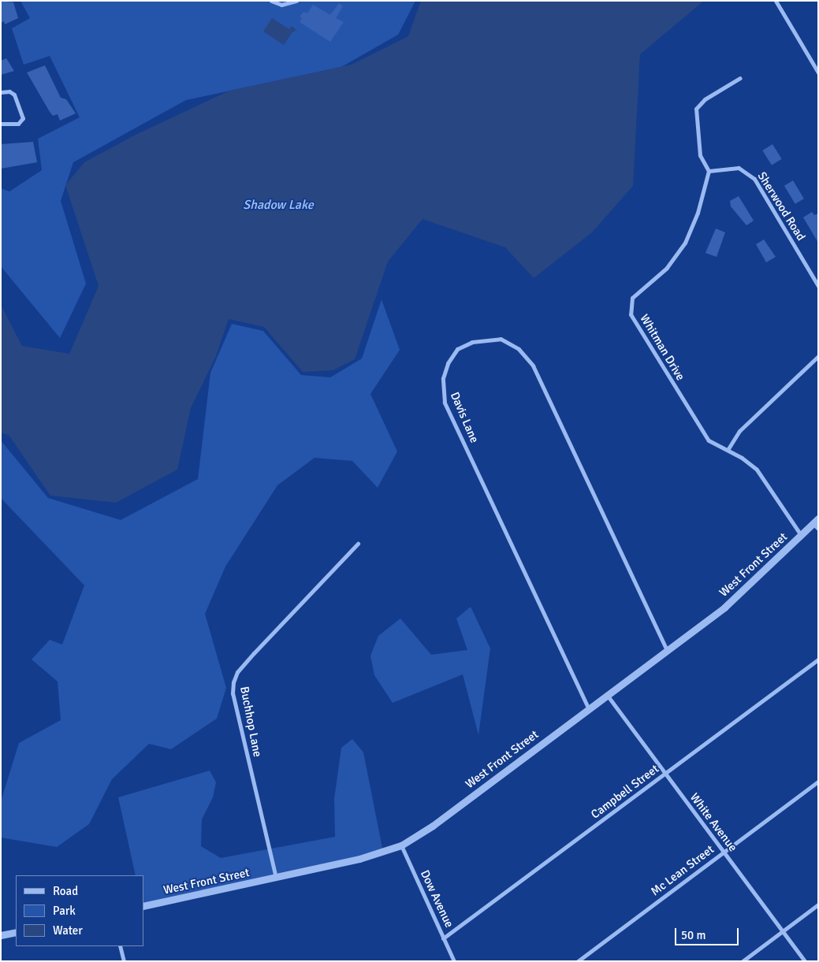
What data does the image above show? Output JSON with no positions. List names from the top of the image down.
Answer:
{
  "streets": {
    "street": [
      "Sherwood Road",
      "Whitman Drive",
      "Davis Lane",
      "West Front Street",
      "Buchhop Lane",
      "Campbell Street",
      "White Avenue",
      "Mc Lean Street",
      "Dow Avenue"
    ]
  },
  "crossings": [
    ["Sherwood Road", "Whitman Drive"],
    ["Whitman Drive", "West Front Street"],
    ["Davis Lane", "West Front Street"],
    ["West Front Street", "Buchhop Lane"],
    ["West Front Street", "White Avenue"],
    ["West Front Street", "Dow Avenue"],
    ["Campbell Street", "White Avenue"],
    ["Campbell Street", "Dow Avenue"],
    ["White Avenue", "Mc Lean Street"]
  ],
  "water": ["Shadow Lake"],
  "legend": ["Road", "Park", "Water"],
  "scale_bar": "50 m"
}
